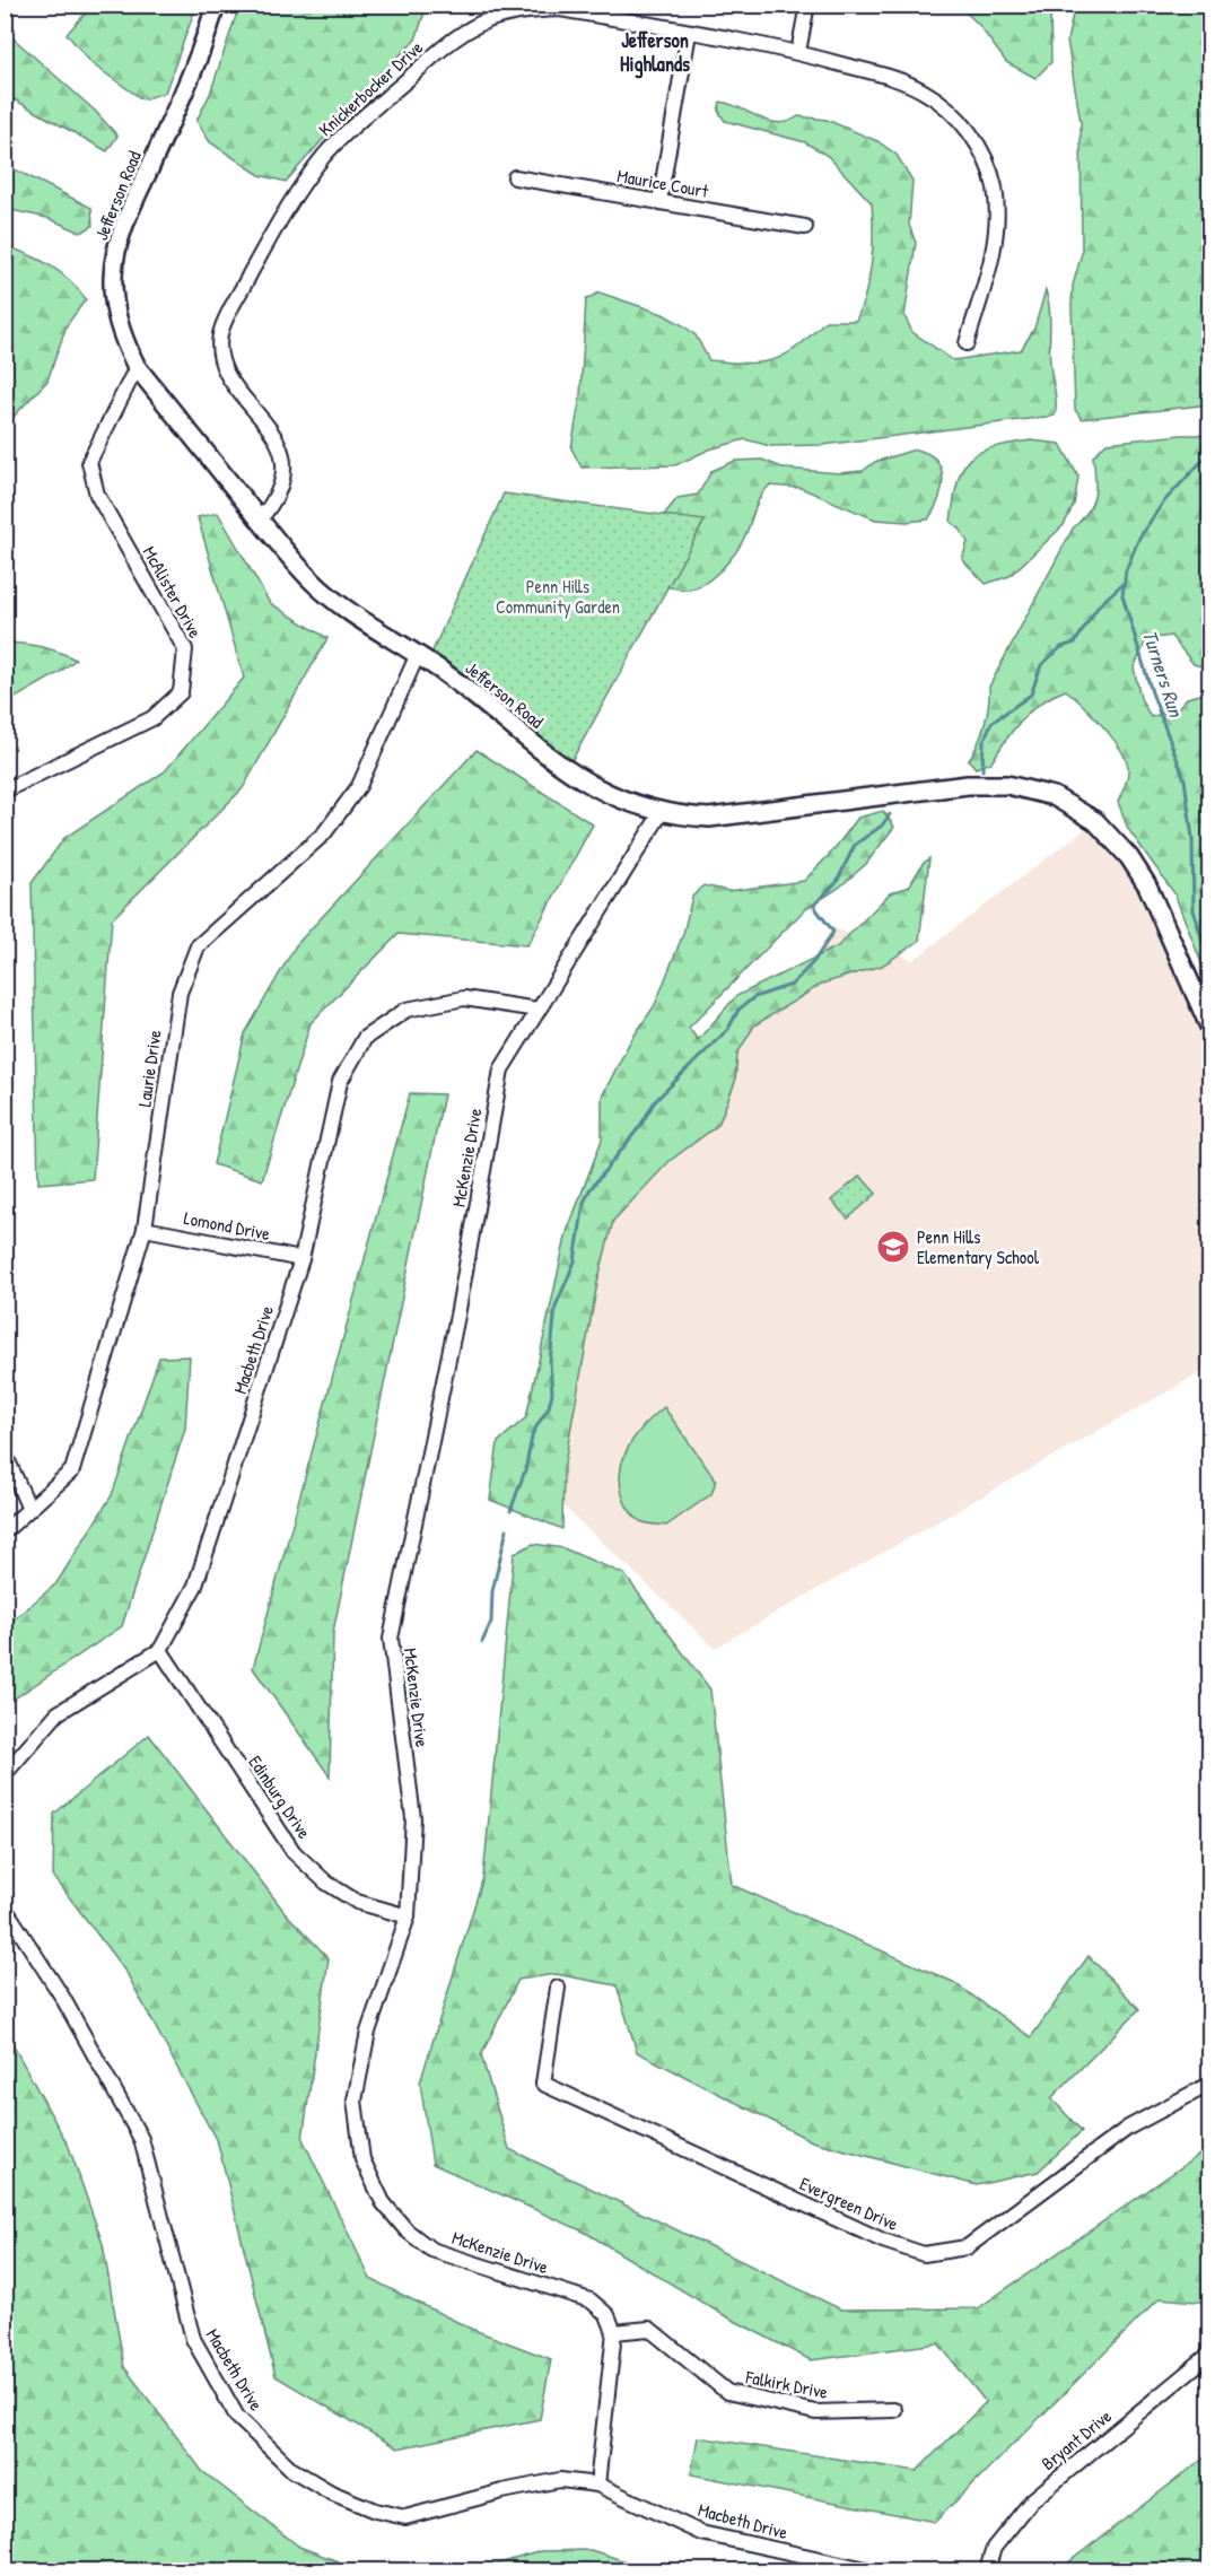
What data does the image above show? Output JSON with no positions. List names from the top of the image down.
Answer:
{
  "streets": {
    "street": [
      "Knickerbocker Drive",
      "Maurice Court",
      "Jefferson Road",
      "McAlister Drive",
      "Laurie Drive",
      "McKenzie Drive",
      "Lomond Drive",
      "Macbeth Drive",
      "Edinburg Drive",
      "Evergreen Drive",
      "Falkirk Drive",
      "Bryant Drive"
    ]
  },
  "crossings": [
    ["Knickerbocker Drive", "Jefferson Road"],
    ["Jefferson Road", "McAlister Drive"],
    ["Jefferson Road", "Laurie Drive"],
    ["Jefferson Road", "McKenzie Drive"],
    ["Laurie Drive", "Lomond Drive"],
    ["McKenzie Drive", "Macbeth Drive"],
    ["McKenzie Drive", "Edinburg Drive"],
    ["McKenzie Drive", "Falkirk Drive"],
    ["Lomond Drive", "Macbeth Drive"],
    ["Macbeth Drive", "Edinburg Drive"]
  ],
  "districts": ["Jefferson Highlands"],
  "water": ["Turners Run"],
  "parks": ["Penn Hills Community Garden"],
  "places": {
    "school or university": ["Penn Hills Elementary School"]
  }
}
